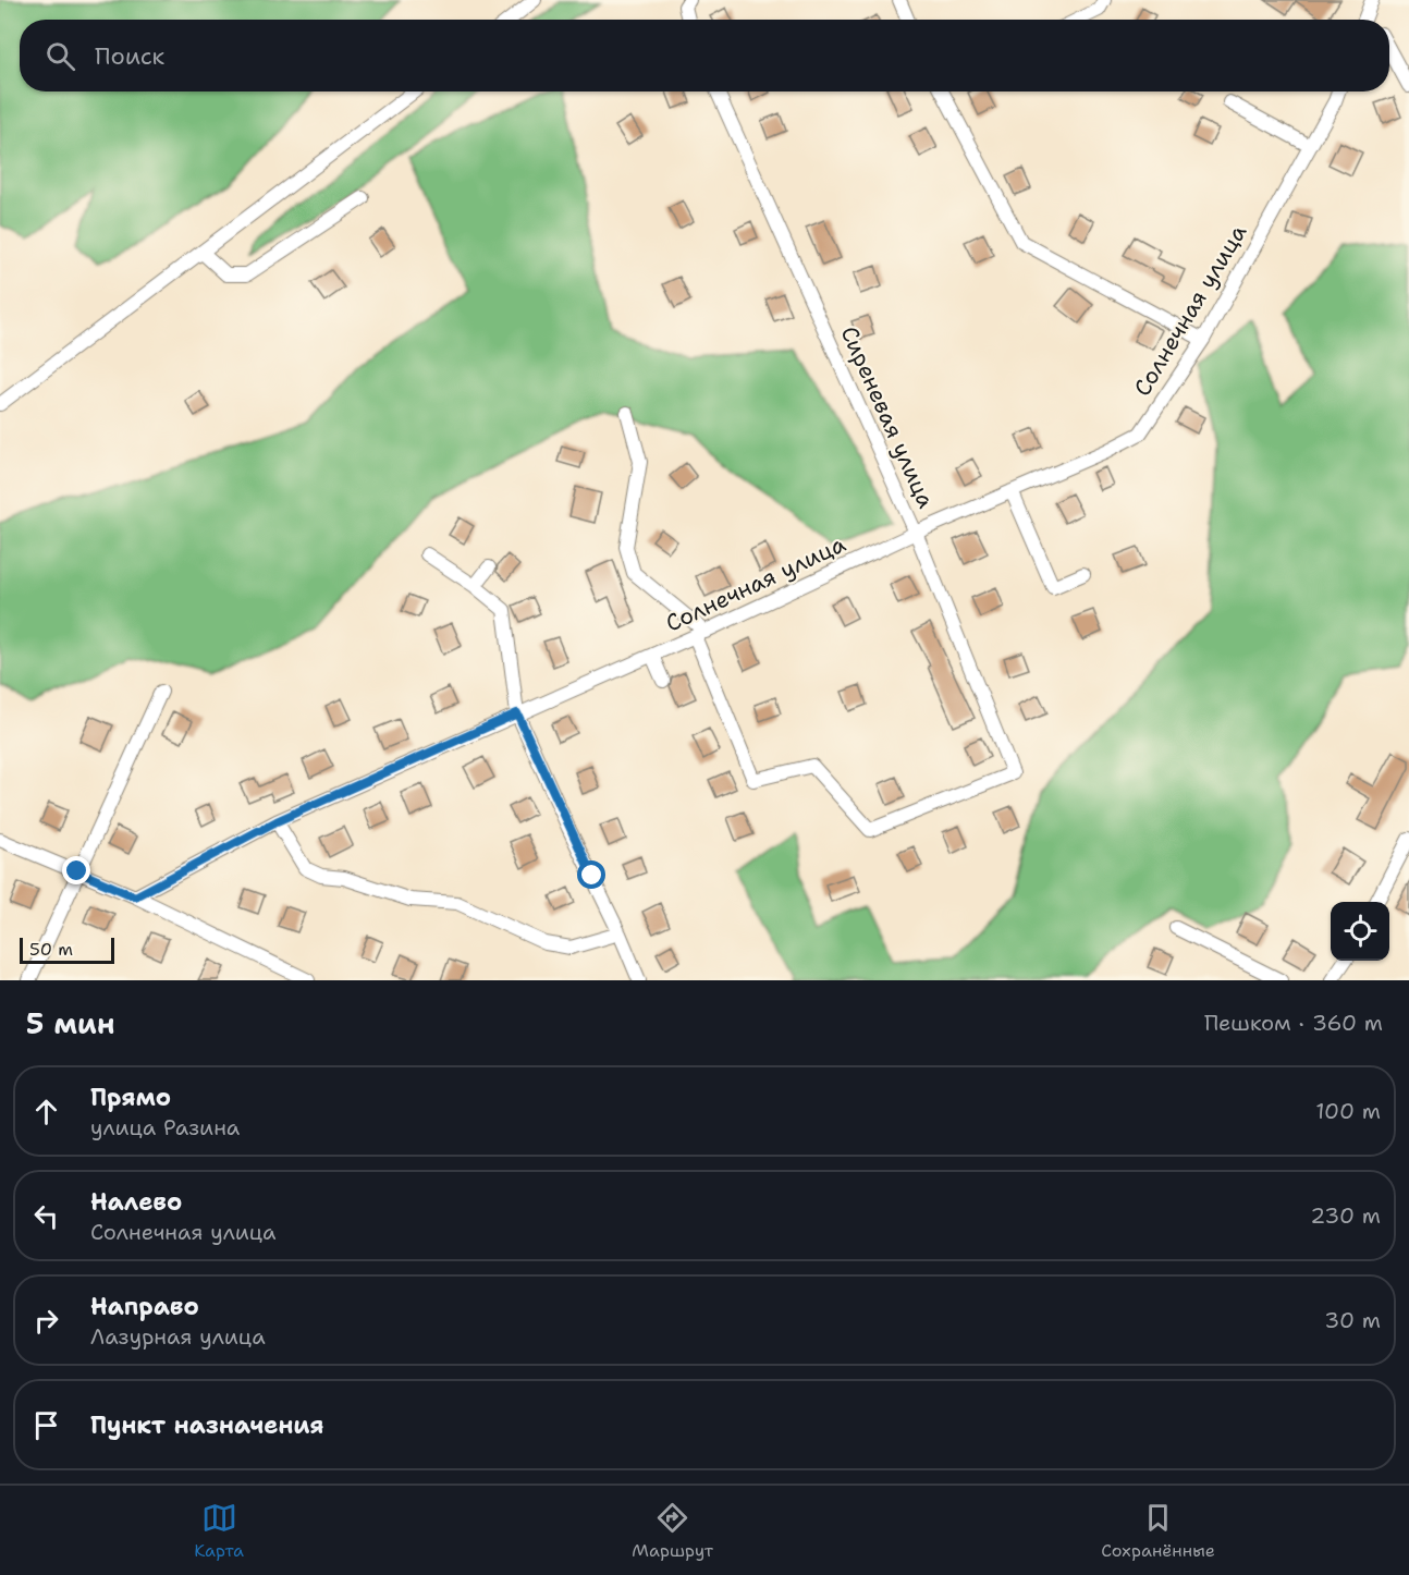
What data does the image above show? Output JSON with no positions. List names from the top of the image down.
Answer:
{
  "streets": {
    "street": ["Солнечная улица", "Сиреневая улица"]
  },
  "crossings": [
    ["Солнечная улица", "Сиреневая улица"]
  ],
  "scale_bar": "50 m",
  "page": {
    "search": "Поиск",
    "scale": "50 m",
    "heading": ["5 мин", "Пешком · 360 m"],
    "list": [
      ["Прямо", "улица Разина", "100 m"],
      ["Налево", "Солнечная улица", "230 m"],
      ["Направо", "Лазурная улица", "30 m"],
      "Пункт назначения"
    ],
    "nav": ["Карта", "Маршрут", "Сохранённые"]
  }
}
